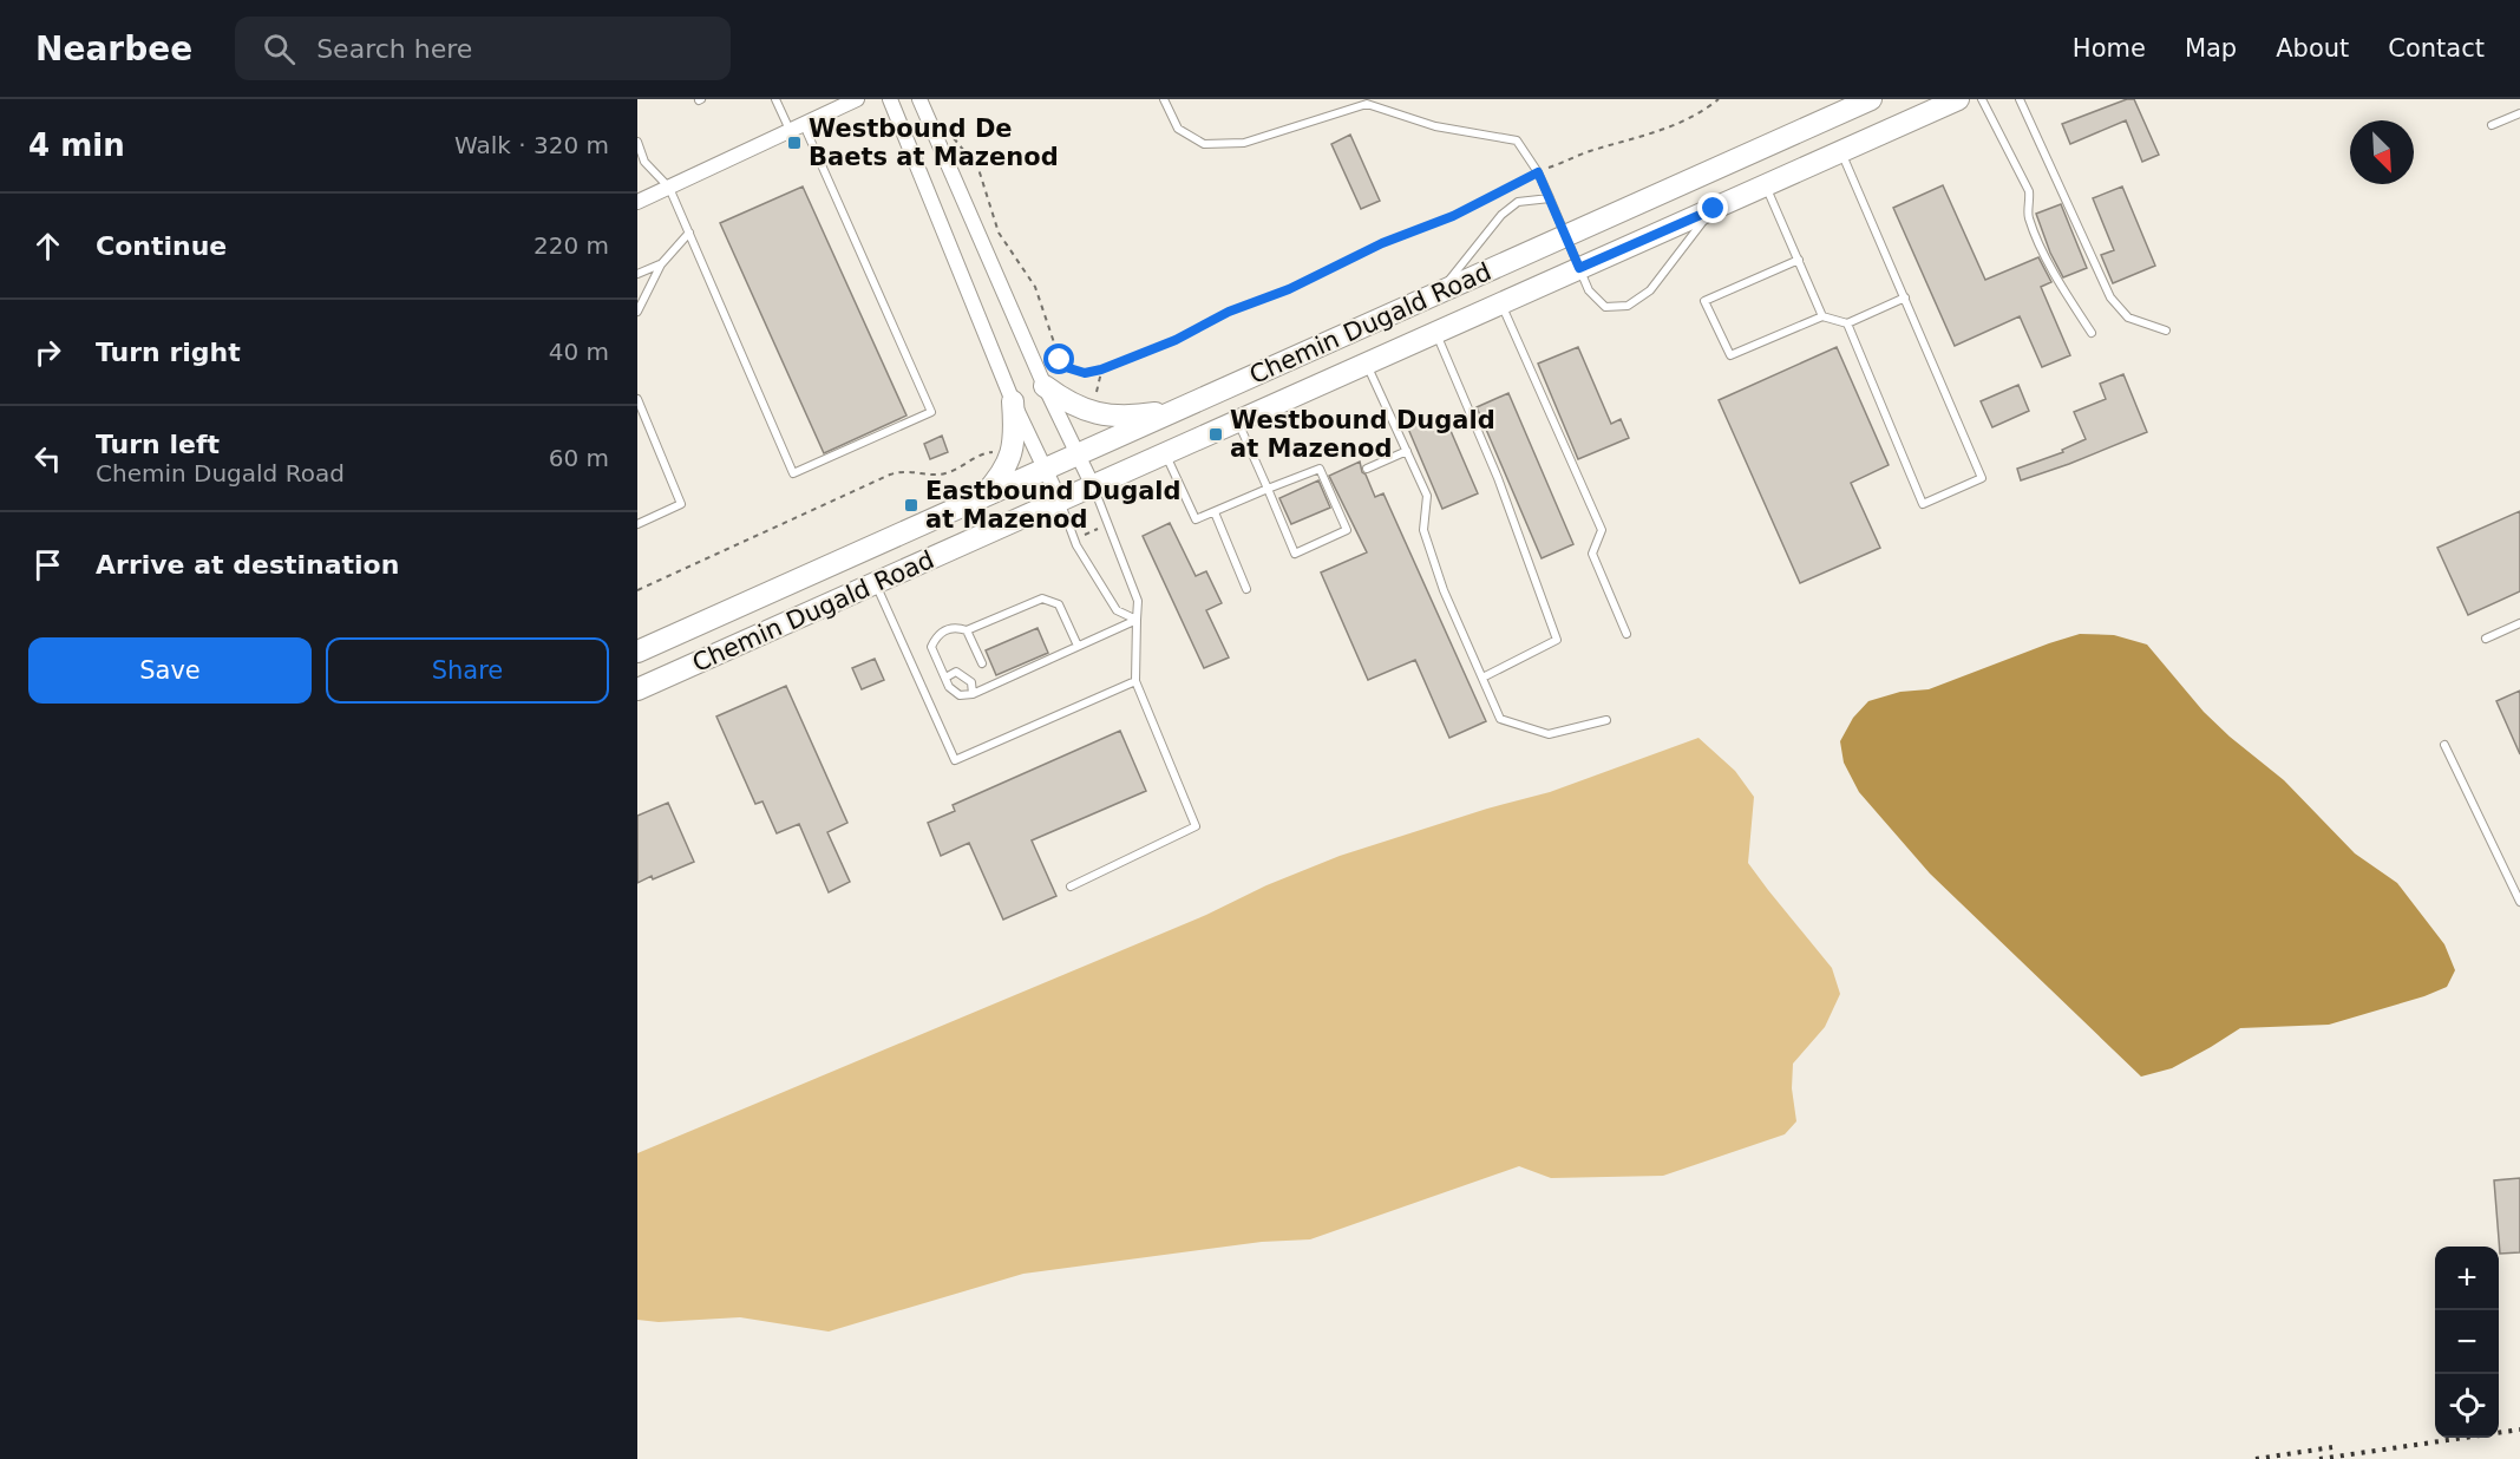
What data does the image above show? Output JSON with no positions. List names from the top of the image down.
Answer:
{
  "streets": {
    "main road": ["Chemin Dugald Road"]
  },
  "places": {
    "transit": ["Westbound De Baets at Mazenod", "Westbound Dugald at Mazenod", "Eastbound Dugald at Mazenod"]
  },
  "north": "bottom right",
  "page": {
    "header": "Nearbee",
    "search": "Search here",
    "nav": [
      "Home",
      "Map",
      "About",
      "Contact"
    ],
    "heading": ["4 min", "Walk · 320 m"],
    "list": [
      ["Continue", "220 m"],
      ["Turn right", "40 m"],
      ["Turn left", "Chemin Dugald Road", "60 m"],
      "Arrive at destination"
    ],
    "buttons": ["Save", "Share"],
    "map_buttons": ["+", "−"]
  }
}
